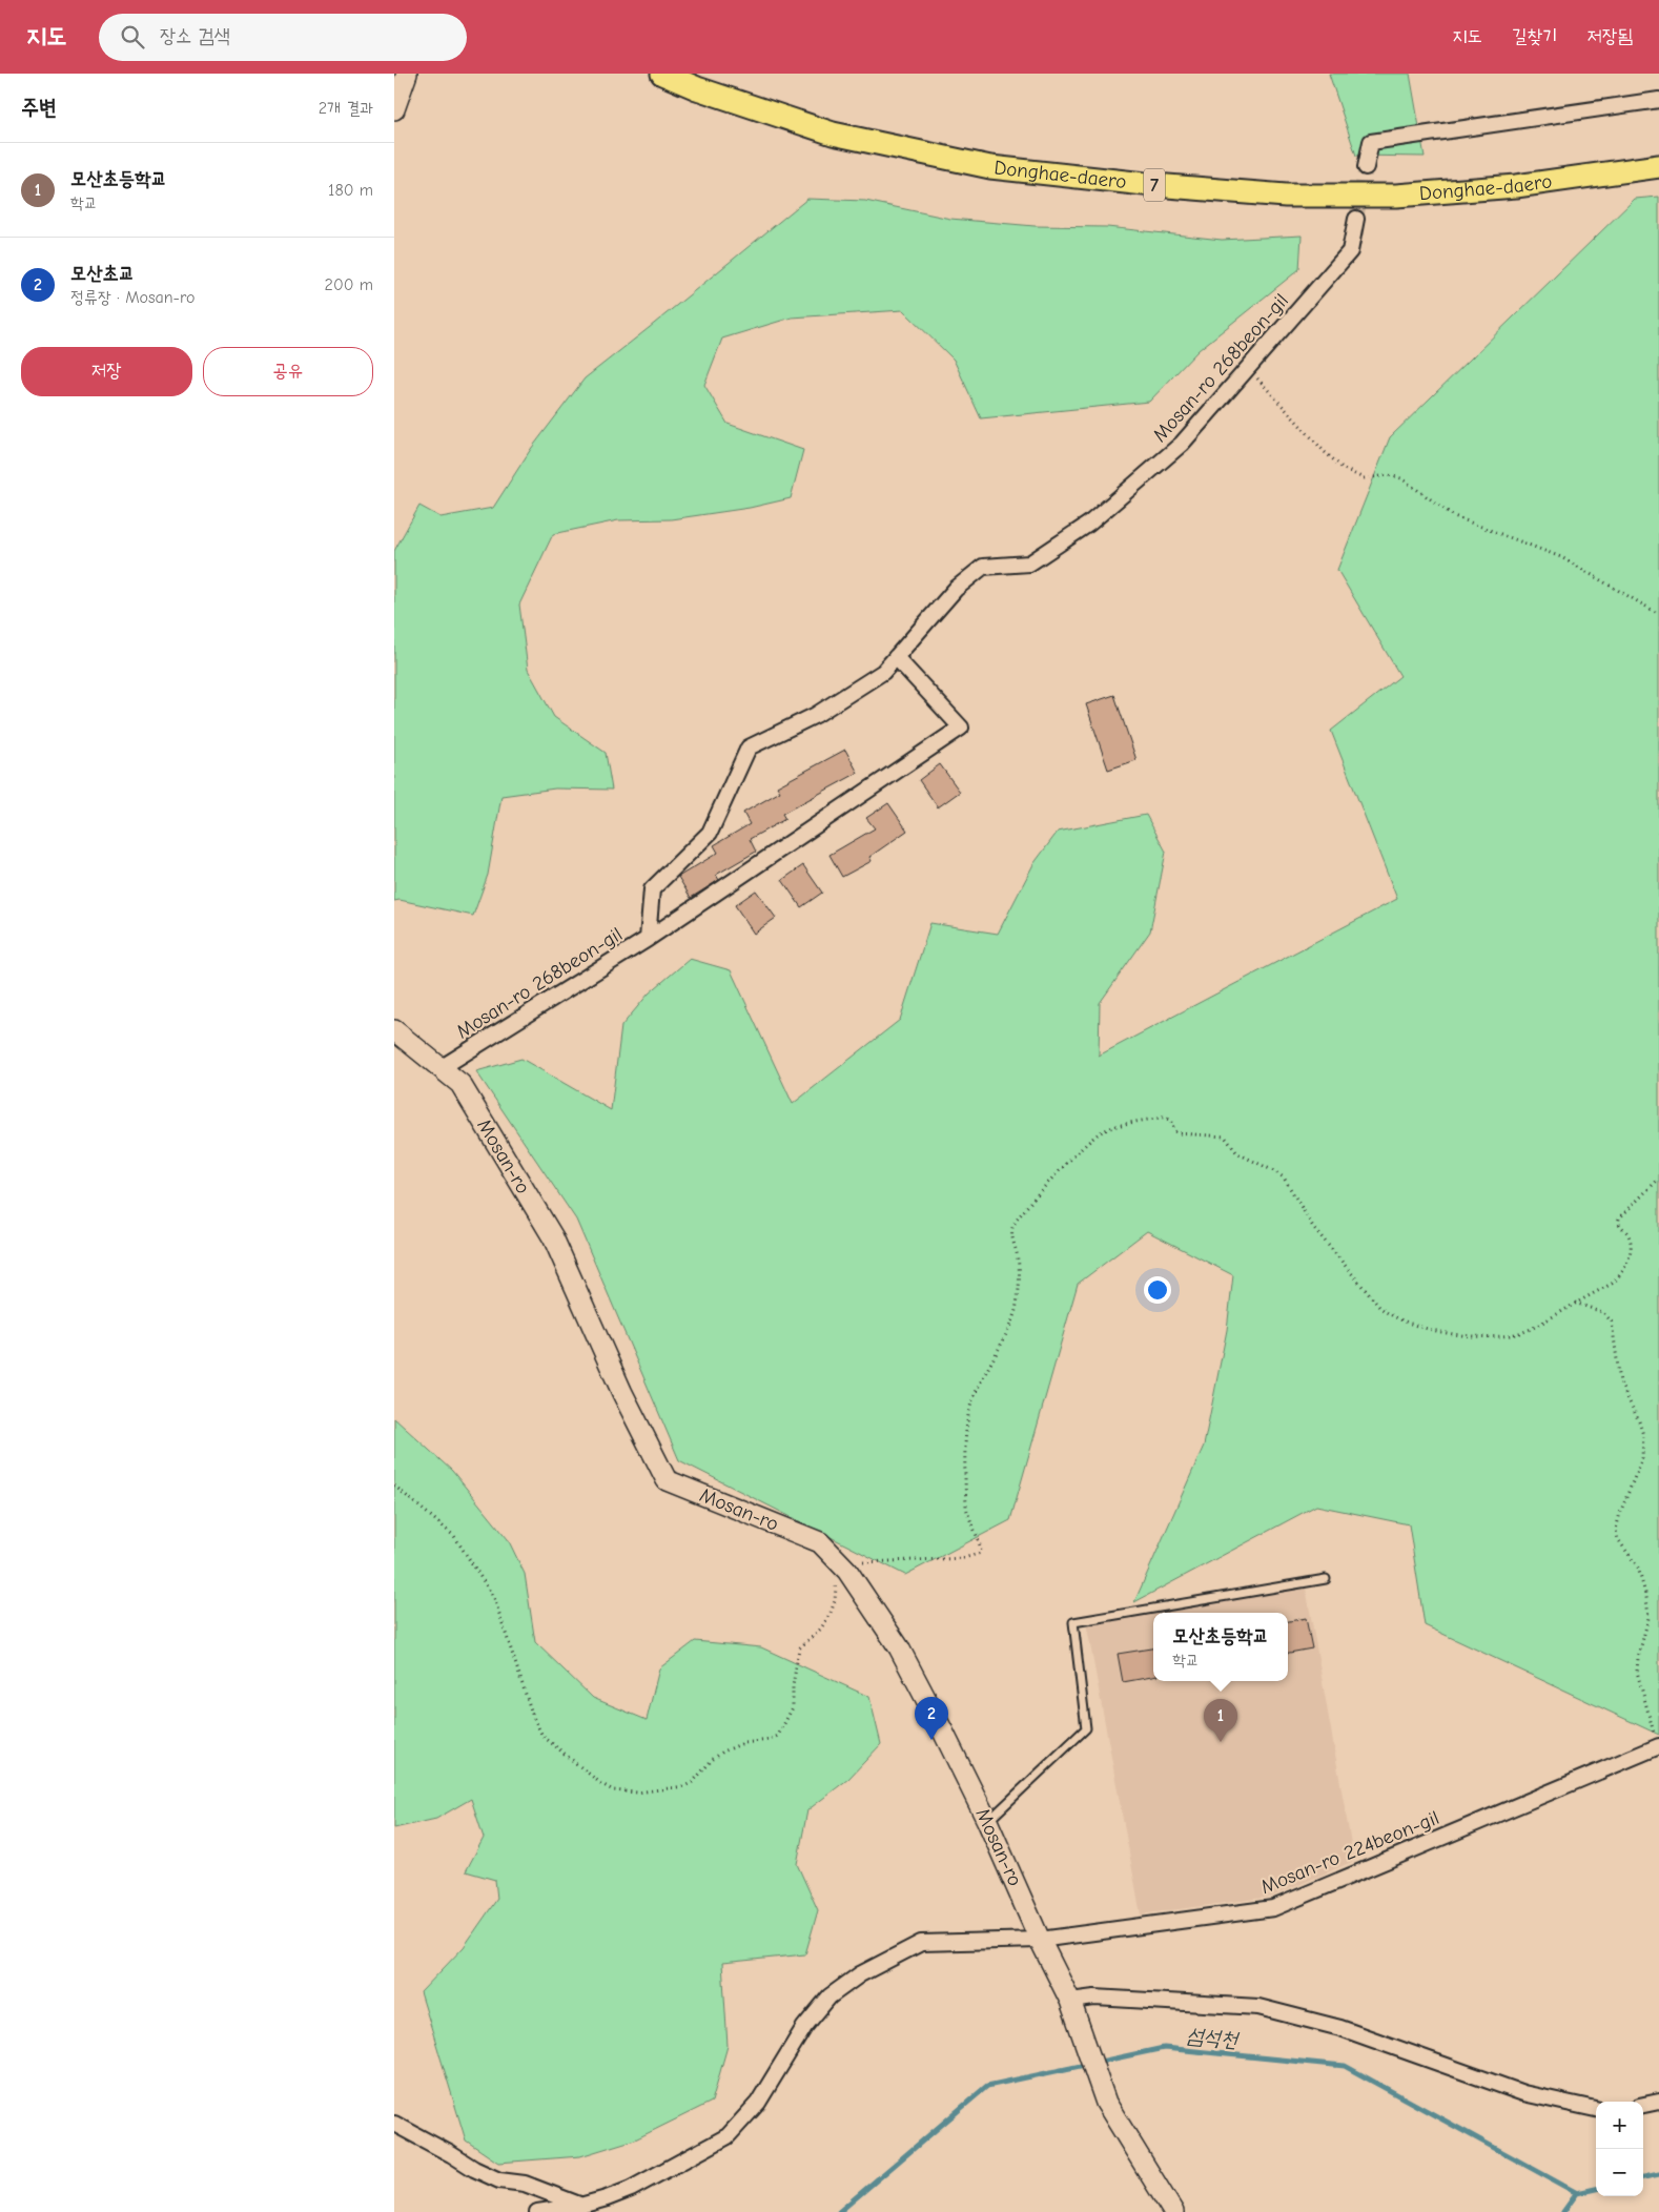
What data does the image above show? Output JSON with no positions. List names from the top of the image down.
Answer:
{
  "streets": {
    "main road": ["Donghae-daero", "7"],
    "street": ["Mosan-ro 268beon-gil", "Mosan-ro", "Mosan-ro 224beon-gil"]
  },
  "crossings": [
    ["Mosan-ro 268beon-gil", "Mosan-ro"],
    ["Mosan-ro", "Mosan-ro 224beon-gil"]
  ],
  "water": ["섬석천"],
  "page": {
    "header": "지도",
    "search": "장소 검색",
    "nav": ["지도", "길찾기", "저장됨"],
    "heading": ["주변", "2개 결과"],
    "list": [
      {
        "mark": "1",
        "name": "모산초등학교",
        "note": "학교",
        "value": "180 m"
      },
      {
        "mark": "2",
        "name": "모산초교",
        "note": "정류장 · Mosan-ro",
        "value": "200 m"
      }
    ],
    "buttons": ["저장", "공유"],
    "popup": ["모산초등학교", "학교"],
    "pins": ["2", "1"],
    "map_buttons": ["+", "−"]
  }
}
